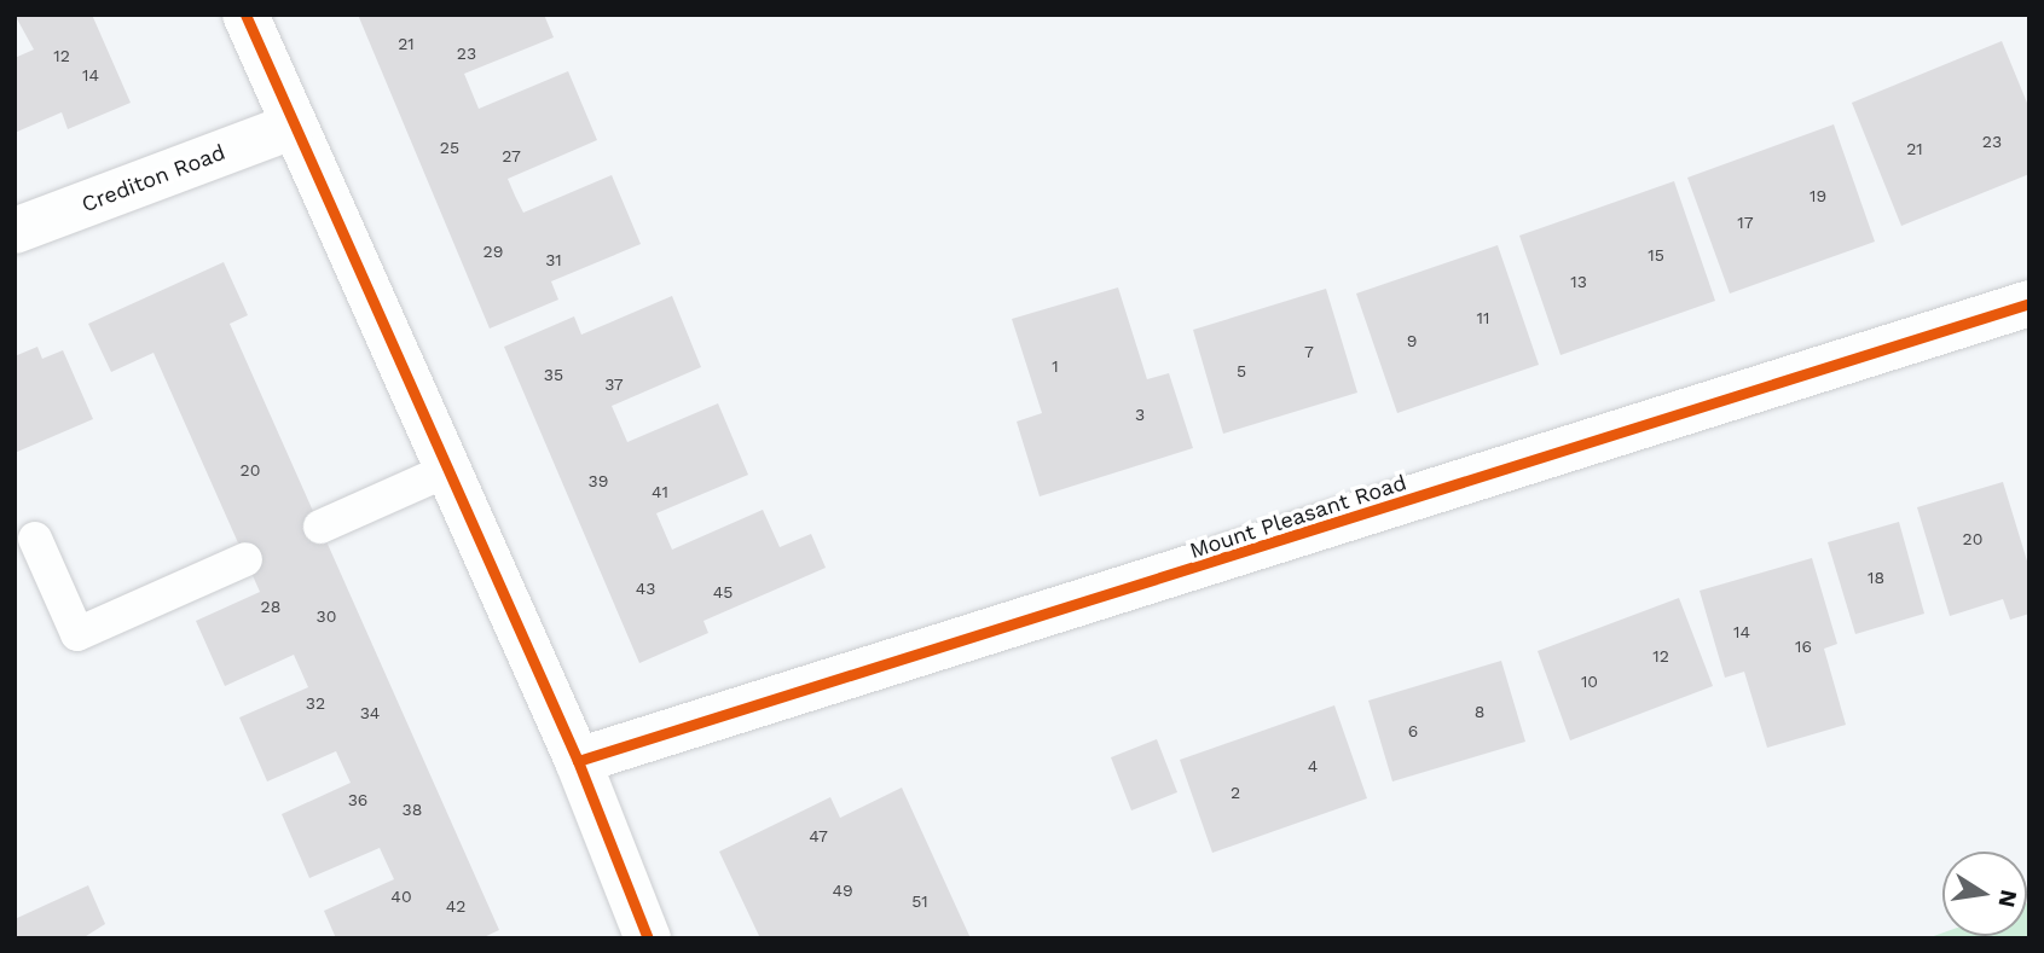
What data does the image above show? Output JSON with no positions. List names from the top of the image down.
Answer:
{
  "streets": {
    "street": ["Crediton Road", "Mount Pleasant Road"]
  },
  "house_numbers": [
    "21",
    "23",
    "12",
    "14",
    "23",
    "25",
    "21",
    "27",
    "19",
    "17",
    "29",
    "15",
    "31",
    "13",
    "11",
    "9",
    "7",
    "1",
    "5",
    "35",
    "37",
    "3",
    "20",
    "39",
    "41",
    "20",
    "18",
    "43",
    "45",
    "28",
    "30",
    "14",
    "16",
    "12",
    "10",
    "32",
    "8",
    "34",
    "6",
    "4",
    "2",
    "36",
    "38",
    "47",
    "49",
    "40",
    "51",
    "42"
  ],
  "north": "right"
}
